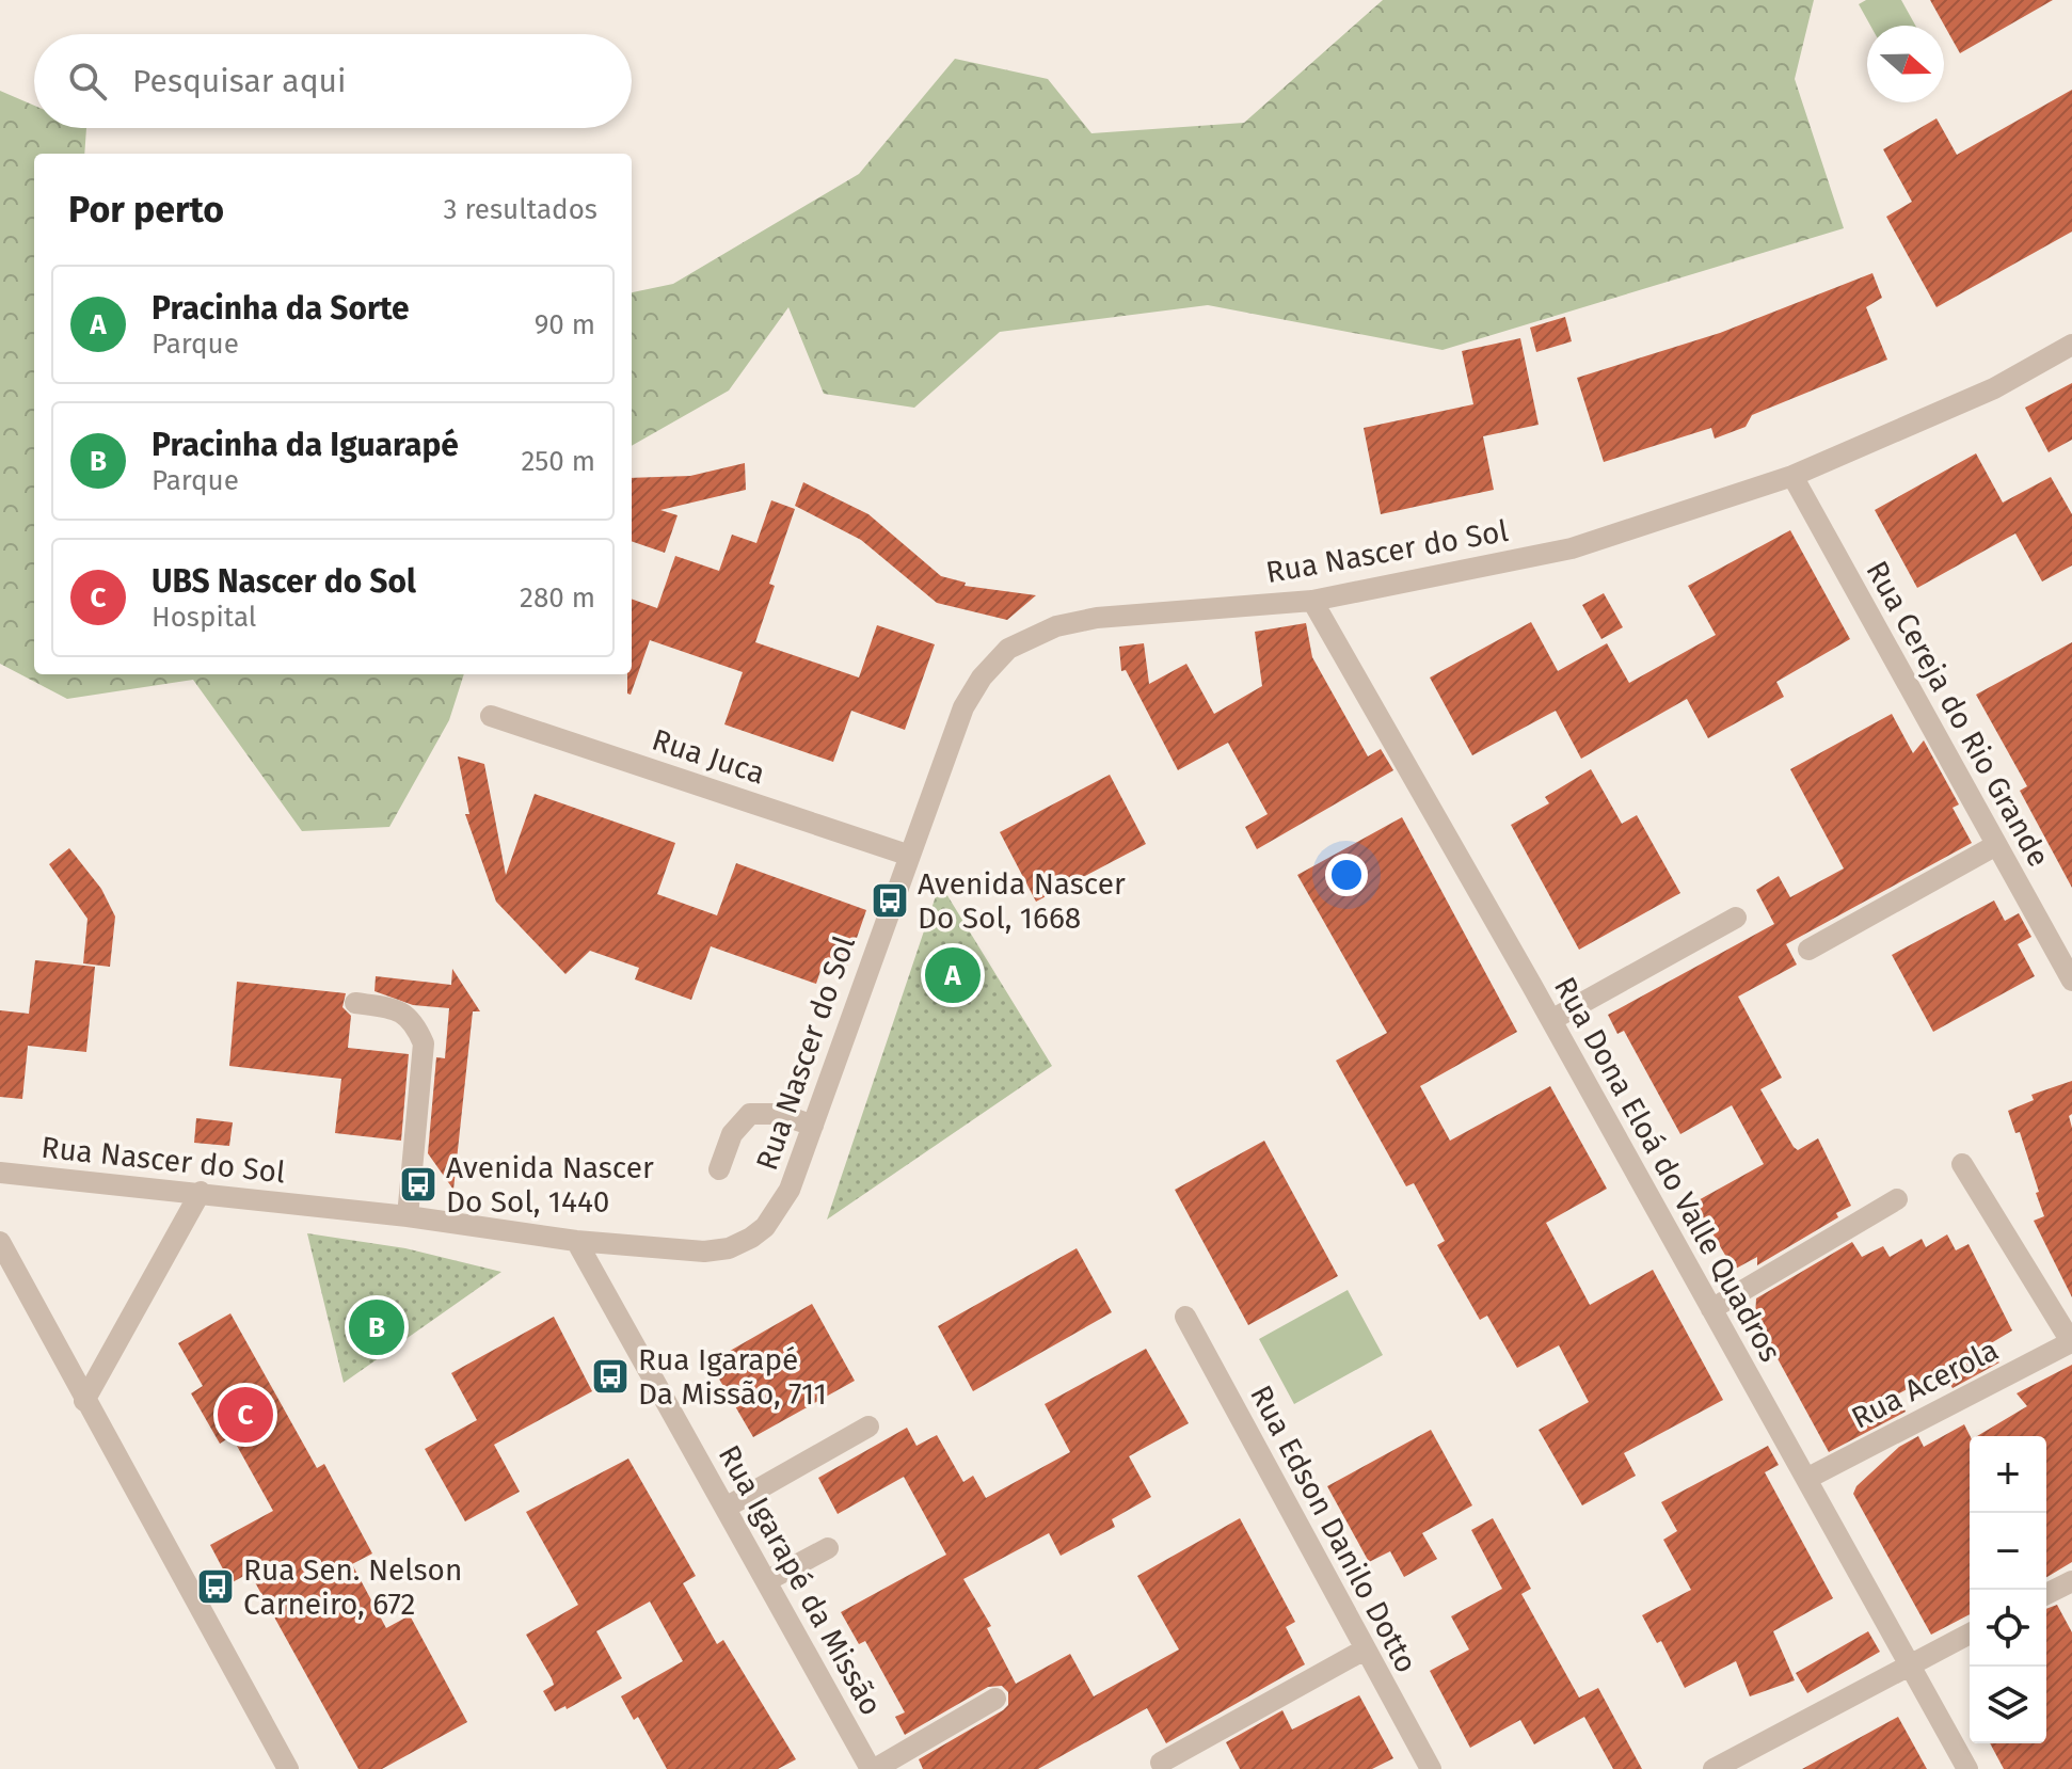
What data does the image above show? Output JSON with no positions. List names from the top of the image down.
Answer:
{
  "streets": {
    "street": [
      "Rua Nascer do Sol",
      "Rua Cereja do Rio Grande",
      "Rua Juca",
      "Rua Dona Eloá do Valle Quadros",
      "Rua Acerola",
      "Rua Edson Danilo Dotto",
      "Rua Igarapé da Missão"
    ]
  },
  "crossings": [
    ["Rua Nascer do Sol", "Rua Cereja do Rio Grande"],
    ["Rua Nascer do Sol", "Rua Juca"],
    ["Rua Nascer do Sol", "Rua Dona Eloá do Valle Quadros"],
    ["Rua Nascer do Sol", "Rua Igarapé da Missão"],
    ["Rua Dona Eloá do Valle Quadros", "Rua Acerola"]
  ],
  "places": {
    "bus stop": [
      "Avenida Nascer Do Sol, 1668",
      "Avenida Nascer Do Sol, 1440",
      "Rua Igarapé Da Missão, 711",
      "Rua Sen. Nelson Carneiro, 672"
    ]
  },
  "north": "right",
  "page": {
    "search": "Pesquisar aqui",
    "heading": ["Por perto", "3 resultados"],
    "list": [
      {
        "mark": "A",
        "name": "Pracinha da Sorte",
        "note": "Parque",
        "value": "90 m"
      },
      {
        "mark": "B",
        "name": "Pracinha da Iguarapé",
        "note": "Parque",
        "value": "250 m"
      },
      {
        "mark": "C",
        "name": "UBS Nascer do Sol",
        "note": "Hospital",
        "value": "280 m"
      }
    ],
    "pins": ["A", "B", "C"],
    "map_buttons": ["+", "−"]
  }
}
